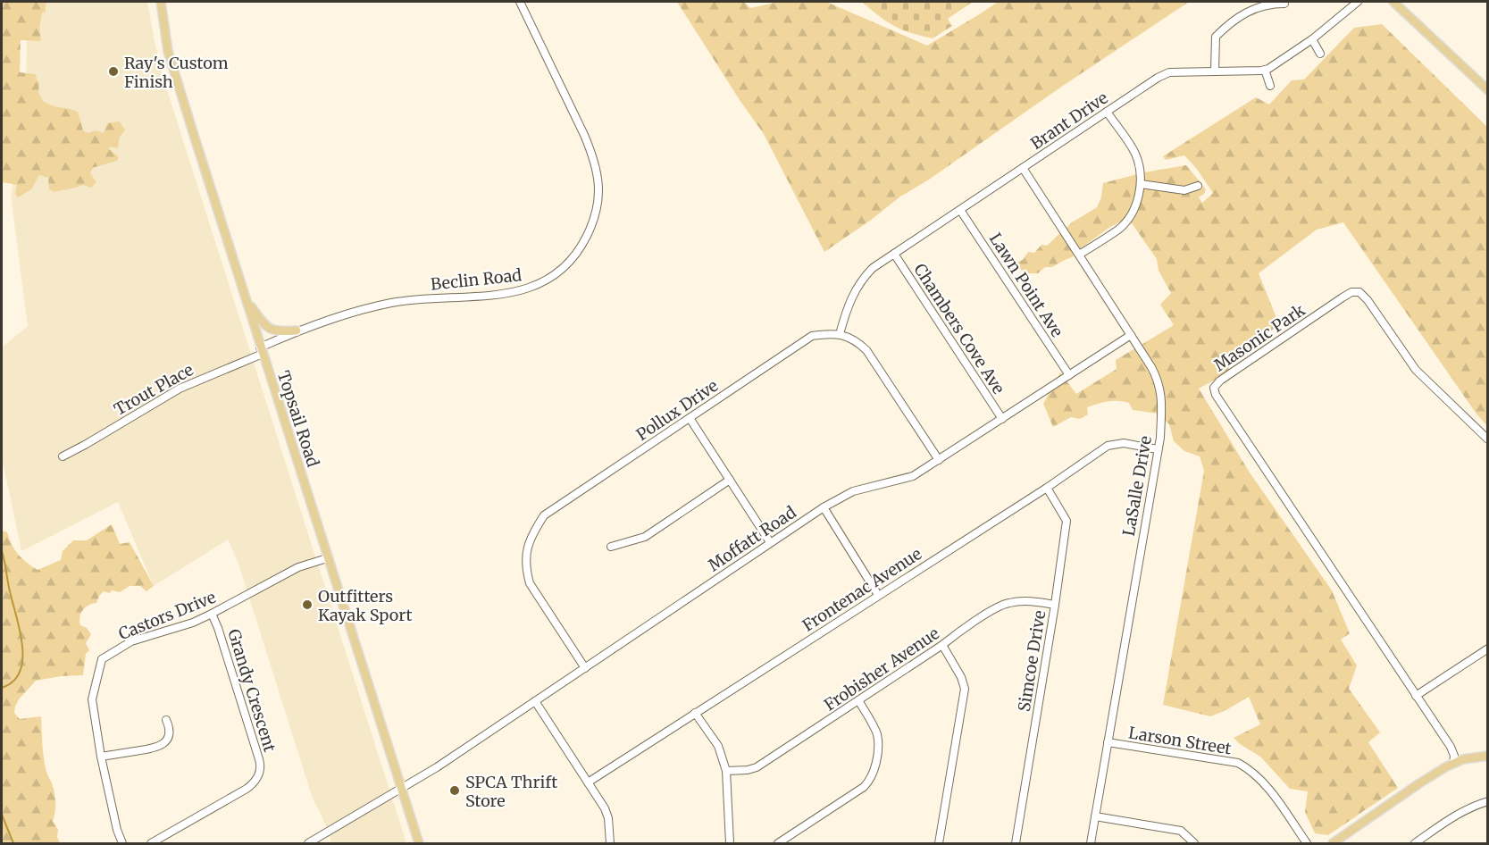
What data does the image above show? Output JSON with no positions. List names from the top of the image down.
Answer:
{
  "streets": {
    "main road": ["Topsail Road"],
    "street": [
      "Brant Drive",
      "Beclin Road",
      "Lawn Point Ave",
      "Chambers Cove Ave",
      "Masonic Park",
      "Trout Place",
      "Pollux Drive",
      "LaSalle Drive",
      "Moffatt Road",
      "Frontenac Avenue",
      "Castors Drive",
      "Simcoe Drive",
      "Frobisher Avenue",
      "Grandy Crescent",
      "Larson Street"
    ]
  },
  "crossings": [
    ["Brant Drive", "Lawn Point Ave"],
    ["Brant Drive", "Chambers Cove Ave"],
    ["Brant Drive", "Pollux Drive"],
    ["Brant Drive", "LaSalle Drive"],
    ["Beclin Road", "Trout Place"],
    ["Beclin Road", "Topsail Road"],
    ["Lawn Point Ave", "Moffatt Road"],
    ["Chambers Cove Ave", "Moffatt Road"],
    ["Trout Place", "Topsail Road"],
    ["Pollux Drive", "Moffatt Road"],
    ["Topsail Road", "Moffatt Road"],
    ["Topsail Road", "Castors Drive"],
    ["LaSalle Drive", "Moffatt Road"],
    ["LaSalle Drive", "Frontenac Avenue"],
    ["LaSalle Drive", "Larson Street"],
    ["Frontenac Avenue", "Simcoe Drive"],
    ["Castors Drive", "Grandy Crescent"],
    ["Simcoe Drive", "Frobisher Avenue"]
  ],
  "places": ["Ray's Custom Finish", "Outfitters Kayak Sport", "SPCA Thrift Store"]
}
